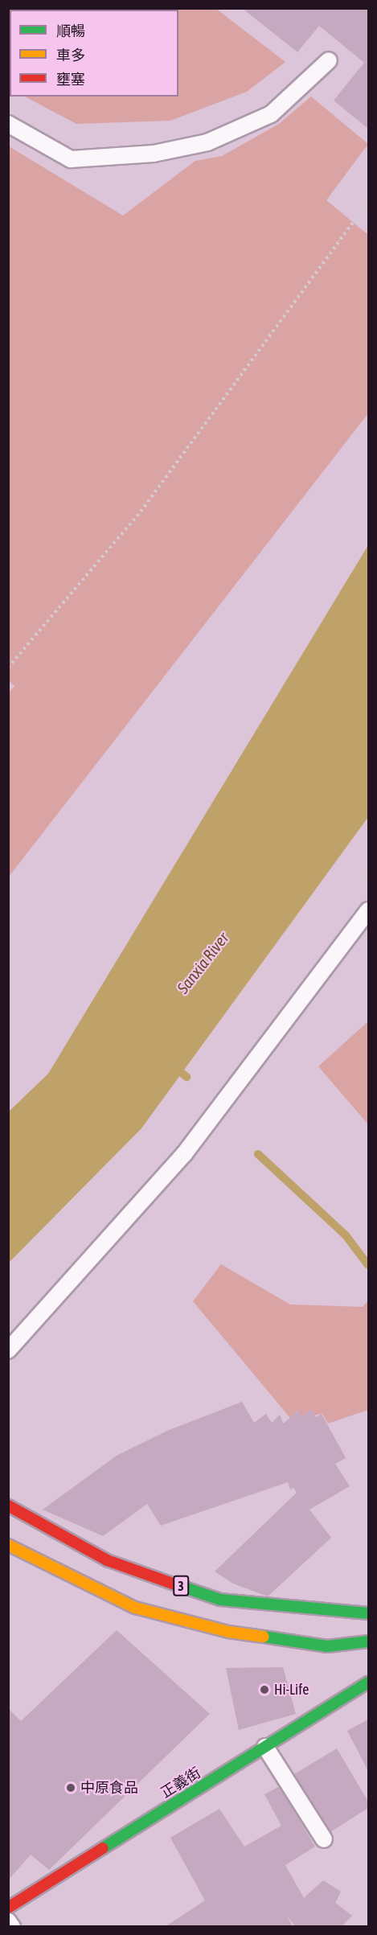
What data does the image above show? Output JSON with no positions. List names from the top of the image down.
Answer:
{
  "streets": {
    "main road": ["3", "正義街"]
  },
  "water": ["Sanxia River"],
  "places": ["Hi-Life", "中原食品"],
  "legend": ["順暢", "車多", "壅塞"]
}
